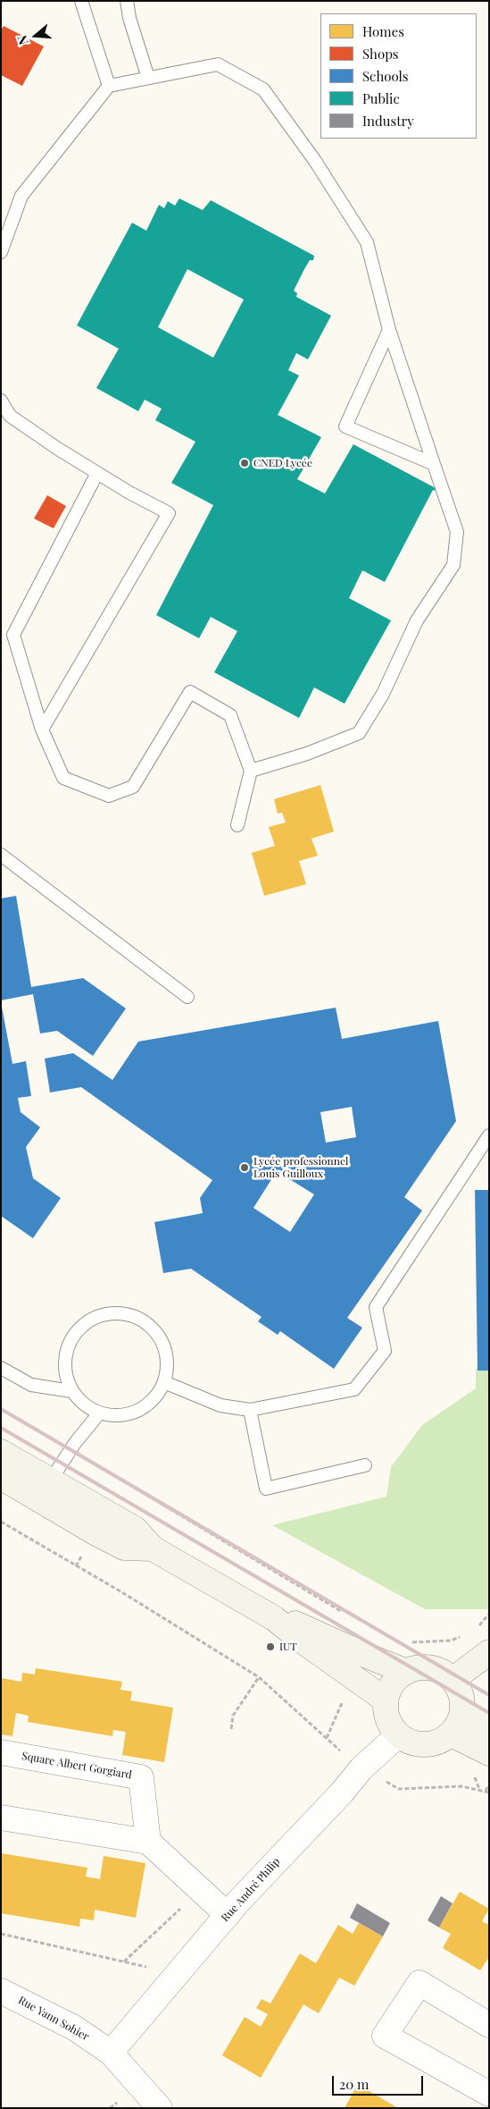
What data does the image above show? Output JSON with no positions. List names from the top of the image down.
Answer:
{
  "streets": {
    "street": ["Square Albert Gorgiard", "Rue André Philip", "Rue Yann Sohier"]
  },
  "crossings": [
    ["Rue André Philip", "Rue Yann Sohier"]
  ],
  "places": ["CNED Lycée", "Lycée professionnel Louis Guilloux", "IUT"],
  "legend": [
    "Homes",
    "Shops",
    "Schools",
    "Public",
    "Industry"
  ],
  "scale_bar": "20 m",
  "north": "left"
}
